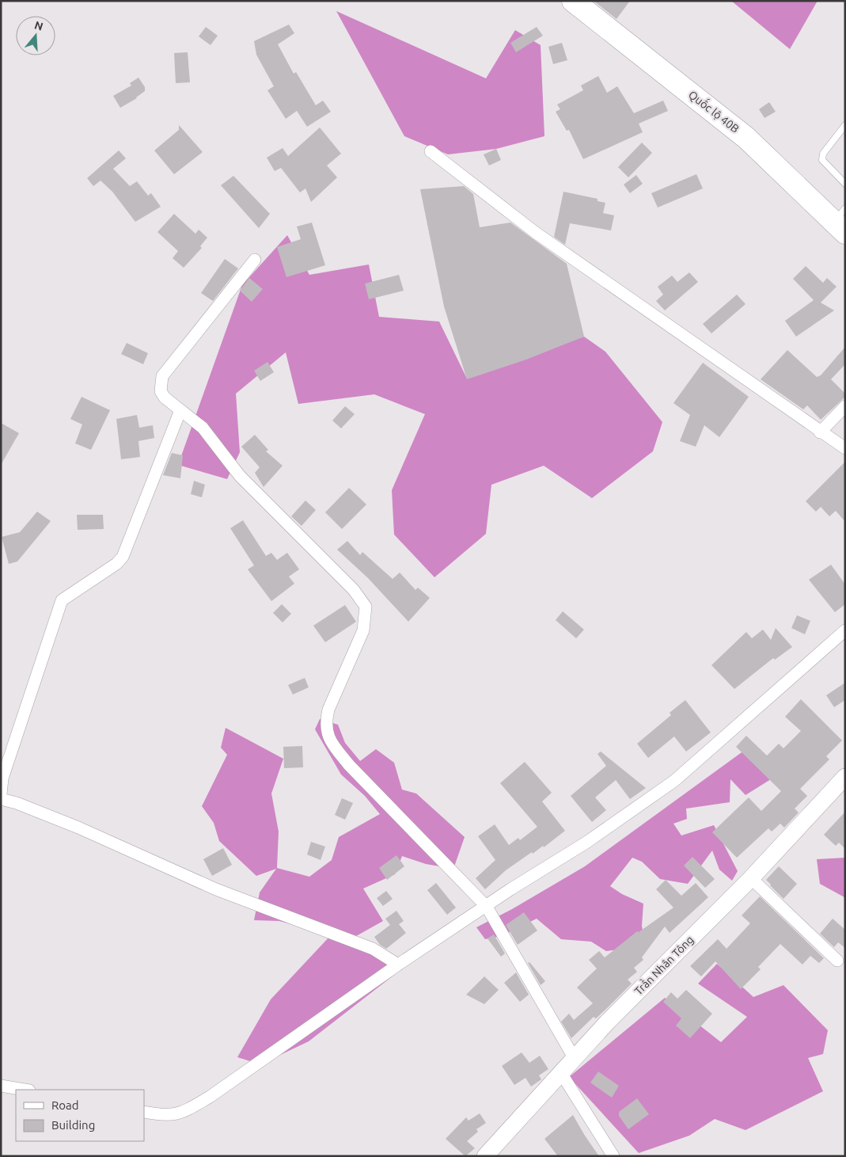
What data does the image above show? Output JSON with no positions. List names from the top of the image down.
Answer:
{
  "streets": {
    "highway": ["Quốc lộ 40B"],
    "street": ["Trần Nhân Tông"]
  },
  "legend": ["Road", "Building"],
  "north": "top"
}
